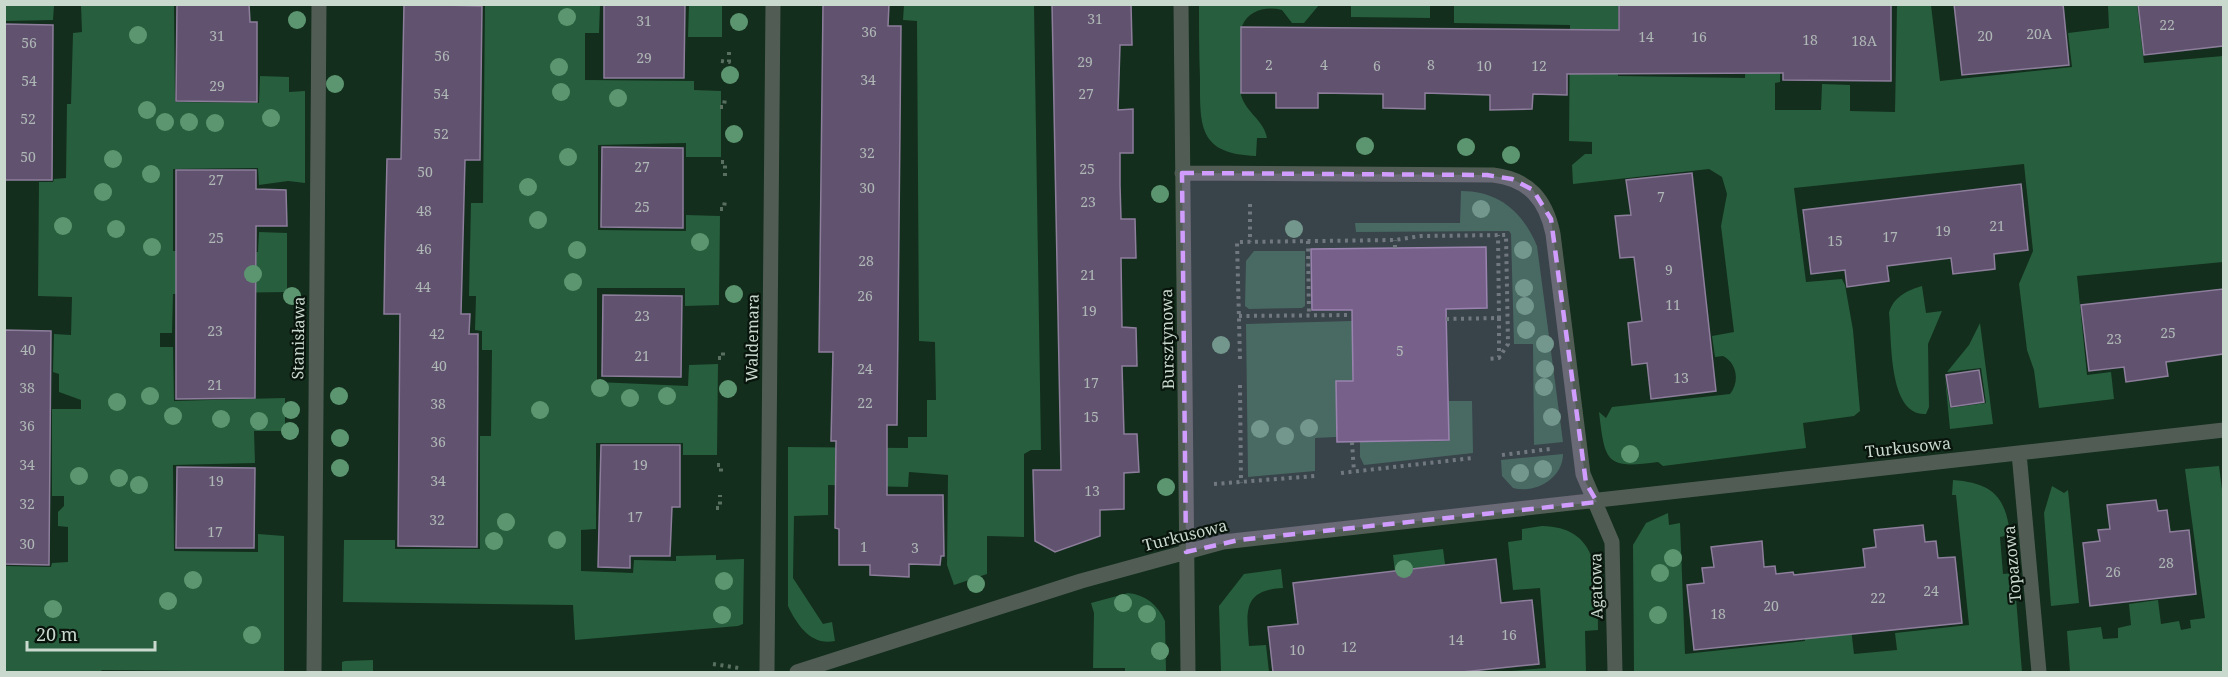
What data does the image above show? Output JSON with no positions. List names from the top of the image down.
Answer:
{
  "streets": {
    "street": [
      "Stanisława",
      "Waldemara",
      "Bursztynowa",
      "Turkusowa",
      "Topazowa",
      "Agatowa"
    ]
  },
  "crossings": [
    ["Bursztynowa", "Turkusowa"],
    ["Turkusowa", "Topazowa"],
    ["Turkusowa", "Agatowa"]
  ],
  "house_numbers": [
    "31",
    "31",
    "22",
    "36",
    "20A",
    "31",
    "20",
    "14",
    "16",
    "18",
    "18A",
    "56",
    "56",
    "29",
    "29",
    "2",
    "4",
    "8",
    "6",
    "10",
    "12",
    "34",
    "54",
    "29",
    "54",
    "27",
    "52",
    "52",
    "32",
    "50",
    "27",
    "25",
    "50",
    "27",
    "30",
    "7",
    "23",
    "25",
    "48",
    "21",
    "19",
    "17",
    "25",
    "15",
    "46",
    "28",
    "9",
    "21",
    "44",
    "26",
    "11",
    "19",
    "23",
    "23",
    "25",
    "42",
    "23",
    "40",
    "5",
    "21",
    "40",
    "24",
    "13",
    "17",
    "21",
    "38",
    "22",
    "38",
    "15",
    "36",
    "36",
    "34",
    "19",
    "19",
    "34",
    "13",
    "32",
    "17",
    "32",
    "17",
    "30",
    "1",
    "3",
    "28",
    "26",
    "24",
    "22",
    "20",
    "18",
    "16",
    "14",
    "12",
    "10"
  ],
  "scale_bar": "20 m"
}
